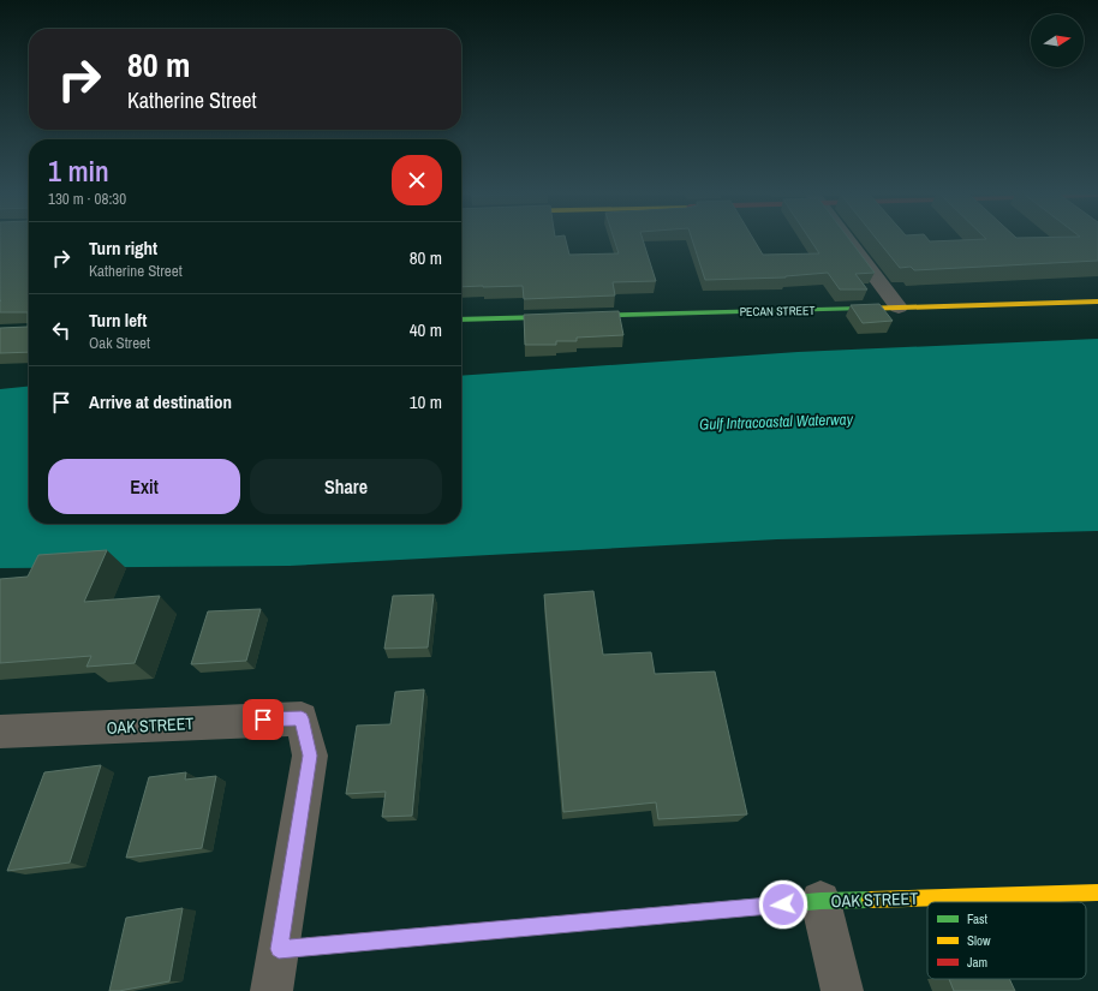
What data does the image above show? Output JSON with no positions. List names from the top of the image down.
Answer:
{
  "streets": {
    "street": ["PECAN STREET", "OAK STREET"]
  },
  "water": ["Gulf Intracoastal Waterway"],
  "legend": ["Fast", "Slow", "Jam"],
  "north": "right",
  "page": {
    "turn": ["80 m", "Katherine Street"],
    "heading": ["1 min", "130 m · 08:30"],
    "list": [
      {
        "name": "Turn right",
        "note": "Katherine Street",
        "value": "80 m"
      },
      {
        "name": "Turn left",
        "note": "Oak Street",
        "value": "40 m"
      },
      {
        "name": "Arrive at destination",
        "value": "10 m"
      }
    ],
    "buttons": ["Exit", "Share"]
  }
}
